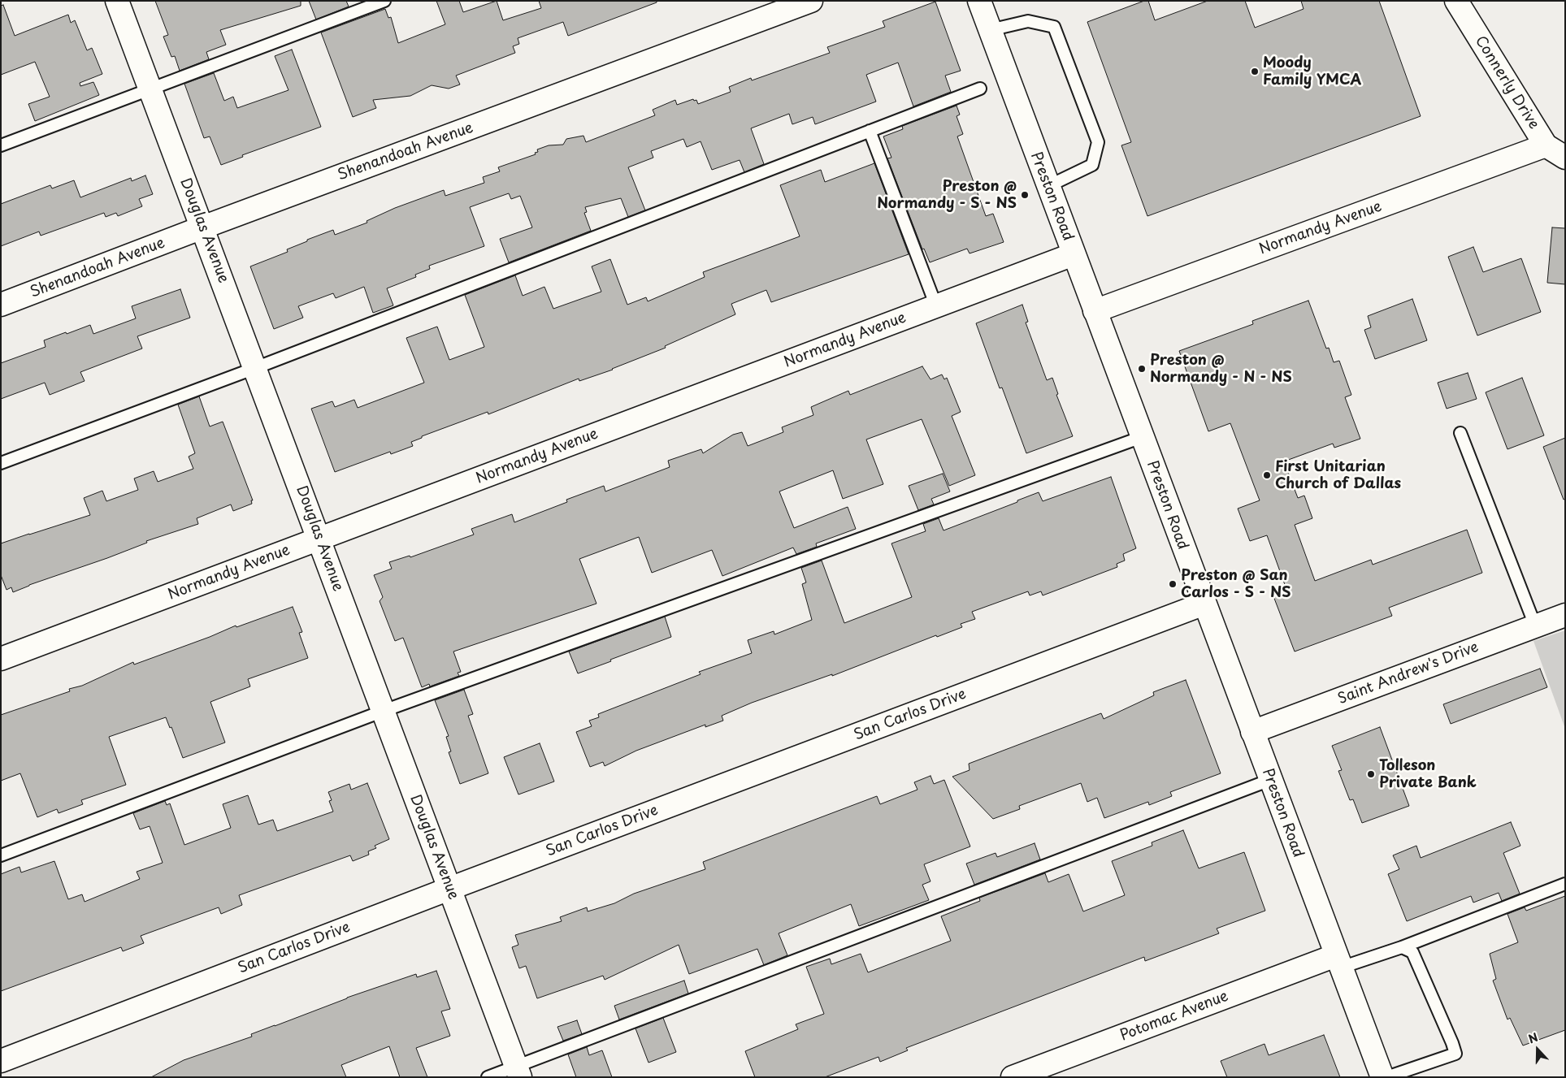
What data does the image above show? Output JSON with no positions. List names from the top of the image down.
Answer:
{
  "streets": {
    "street": [
      "Connerly Drive",
      "Shenandoah Avenue",
      "Preston Road",
      "Normandy Avenue",
      "Douglas Avenue",
      "Saint Andrew's Drive",
      "San Carlos Drive",
      "Potomac Avenue"
    ]
  },
  "crossings": [
    ["Connerly Drive", "Normandy Avenue"],
    ["Shenandoah Avenue", "Douglas Avenue"],
    ["Preston Road", "Normandy Avenue"],
    ["Preston Road", "Saint Andrew's Drive"],
    ["Preston Road", "San Carlos Drive"],
    ["Preston Road", "Potomac Avenue"],
    ["Normandy Avenue", "Douglas Avenue"],
    ["Douglas Avenue", "San Carlos Drive"]
  ],
  "places": [
    "Moody Family YMCA",
    "Preston @ Normandy - S - NS",
    "Preston @ Normandy - N - NS",
    "First Unitarian Church of Dallas",
    "Preston @ San Carlos - S - NS",
    "Tolleson Private Bank"
  ],
  "north": "top"
}
